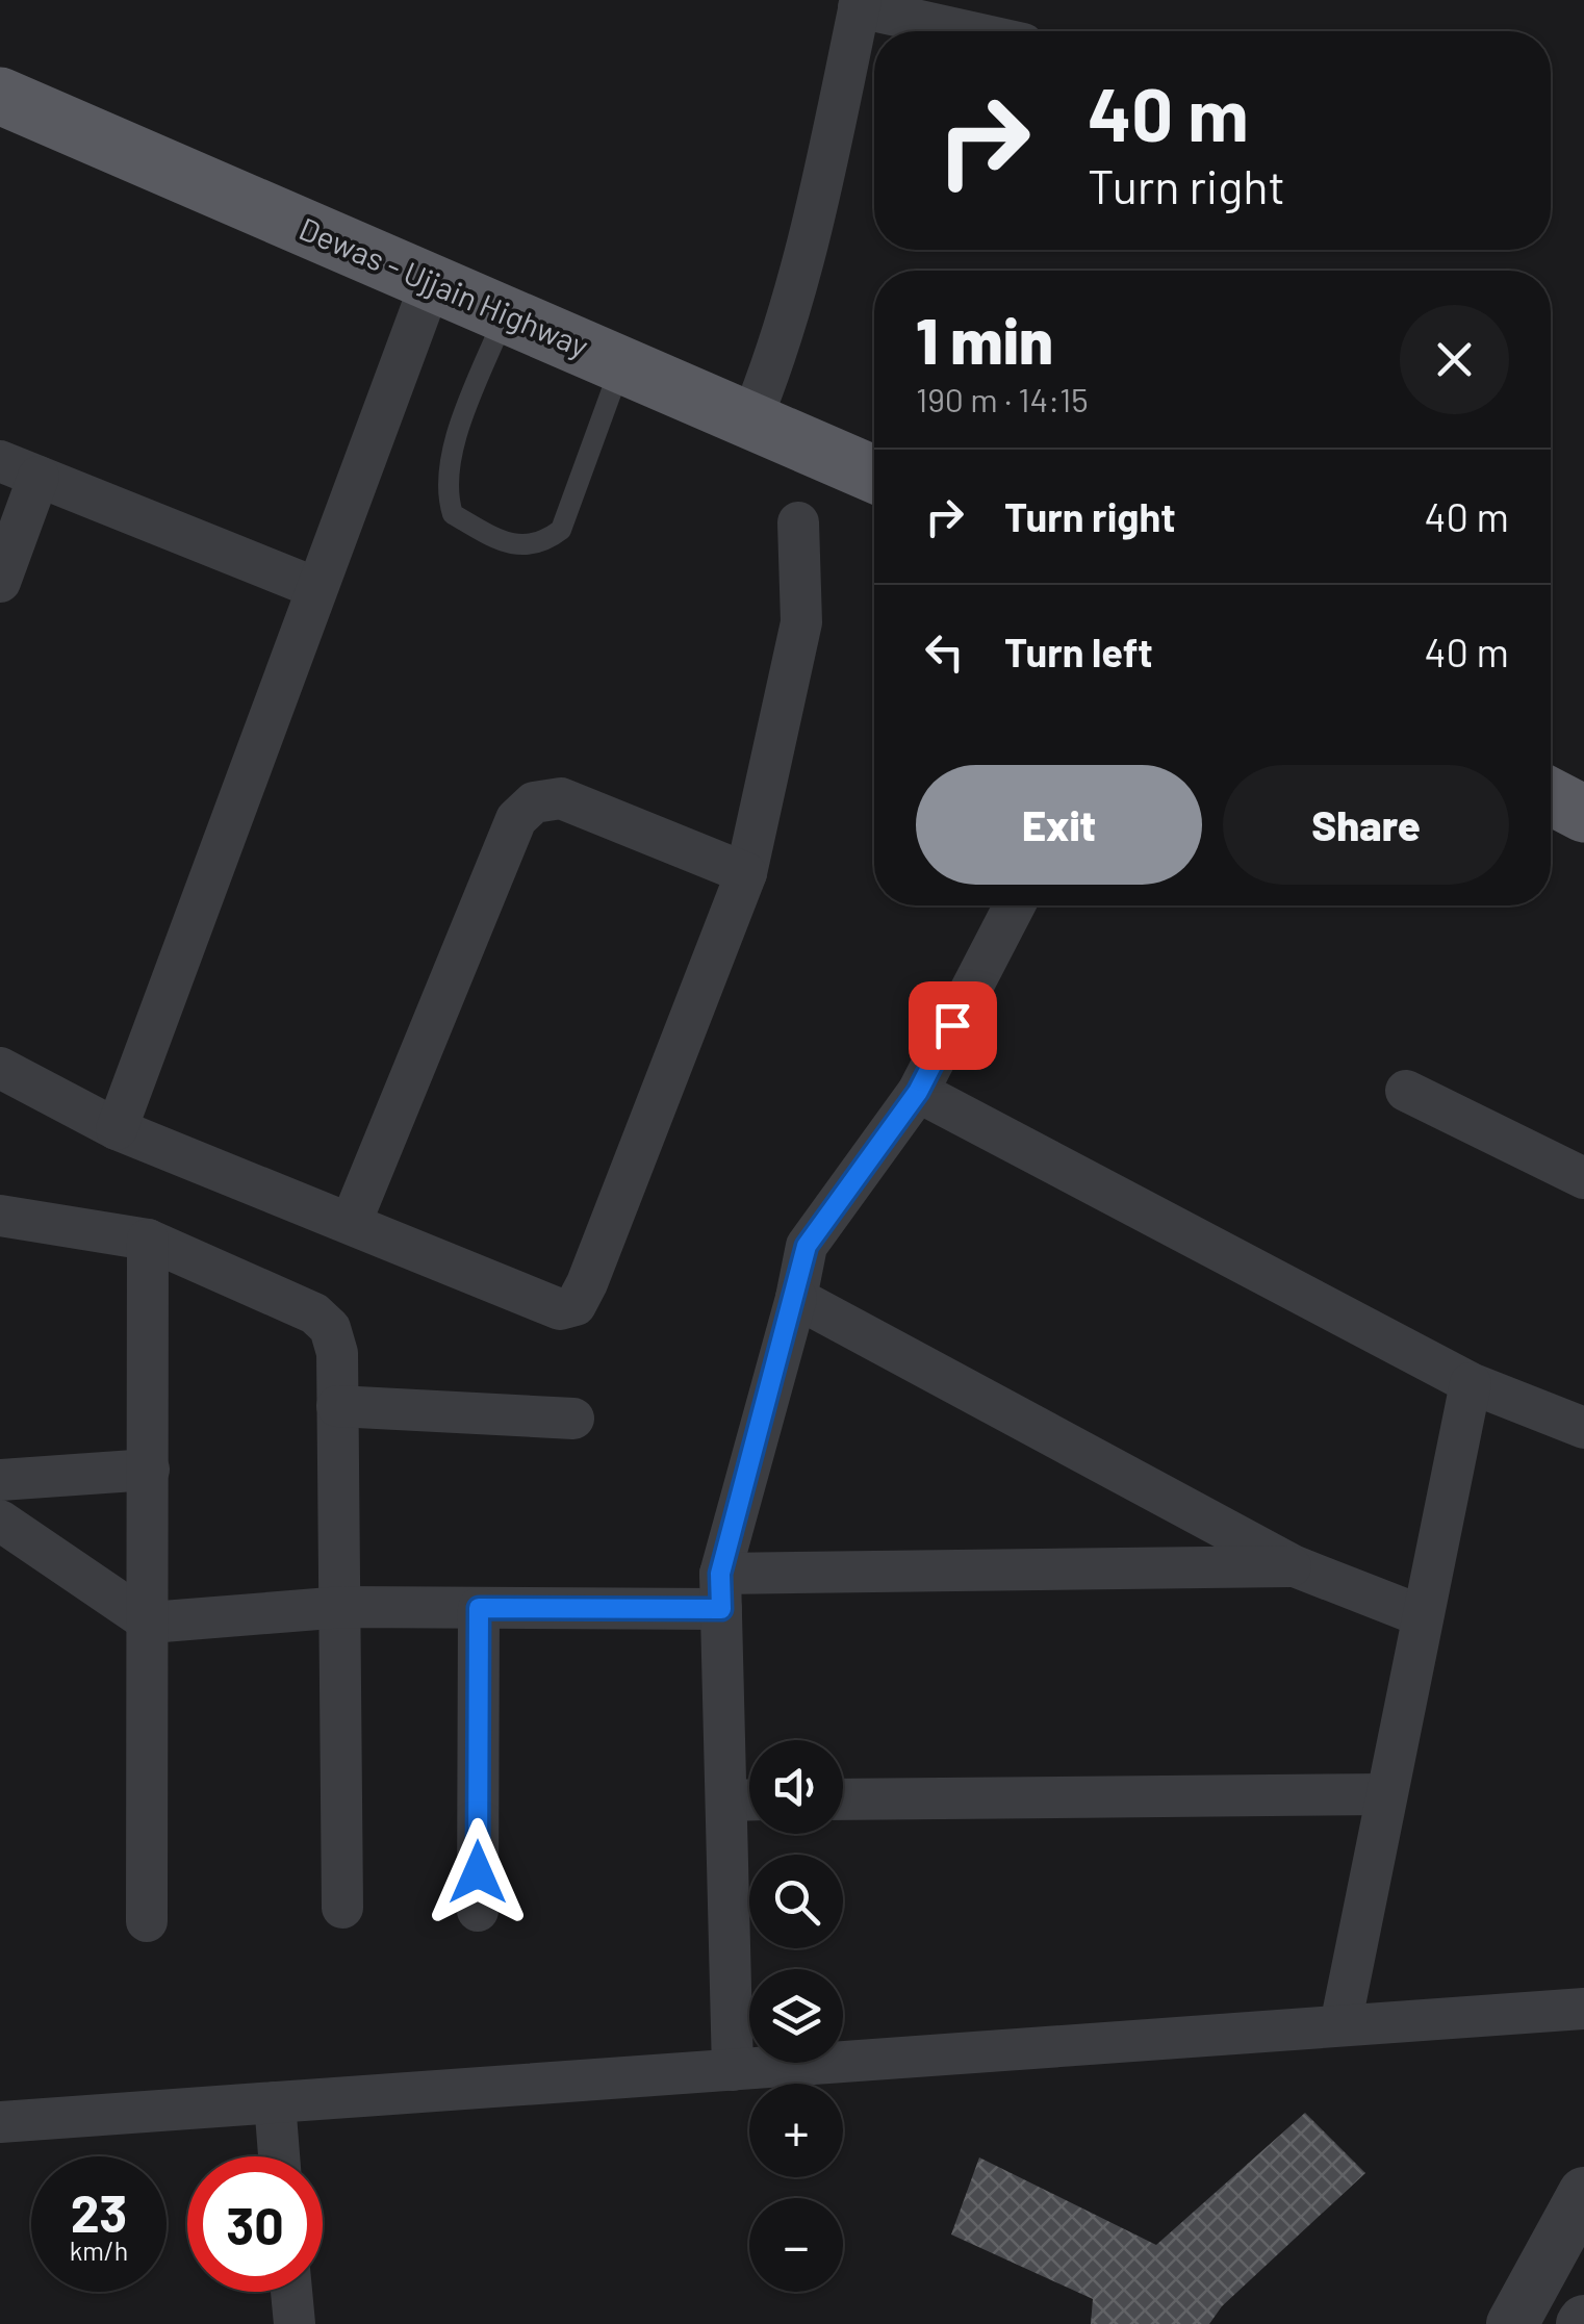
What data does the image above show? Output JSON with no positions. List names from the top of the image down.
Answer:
{
  "streets": {
    "main road": ["Dewas - Ujjain Highway"]
  },
  "page": {
    "turn": ["40 m", "Turn right"],
    "heading": ["1 min", "190 m · 14:15"],
    "list": [
      {
        "name": "Turn right",
        "value": "40 m"
      },
      {
        "name": "Turn left",
        "value": "40 m"
      }
    ],
    "buttons": ["Exit", "Share"],
    "map_buttons": ["+", "−"],
    "speed": "23 km/h",
    "limit": "30"
  }
}
